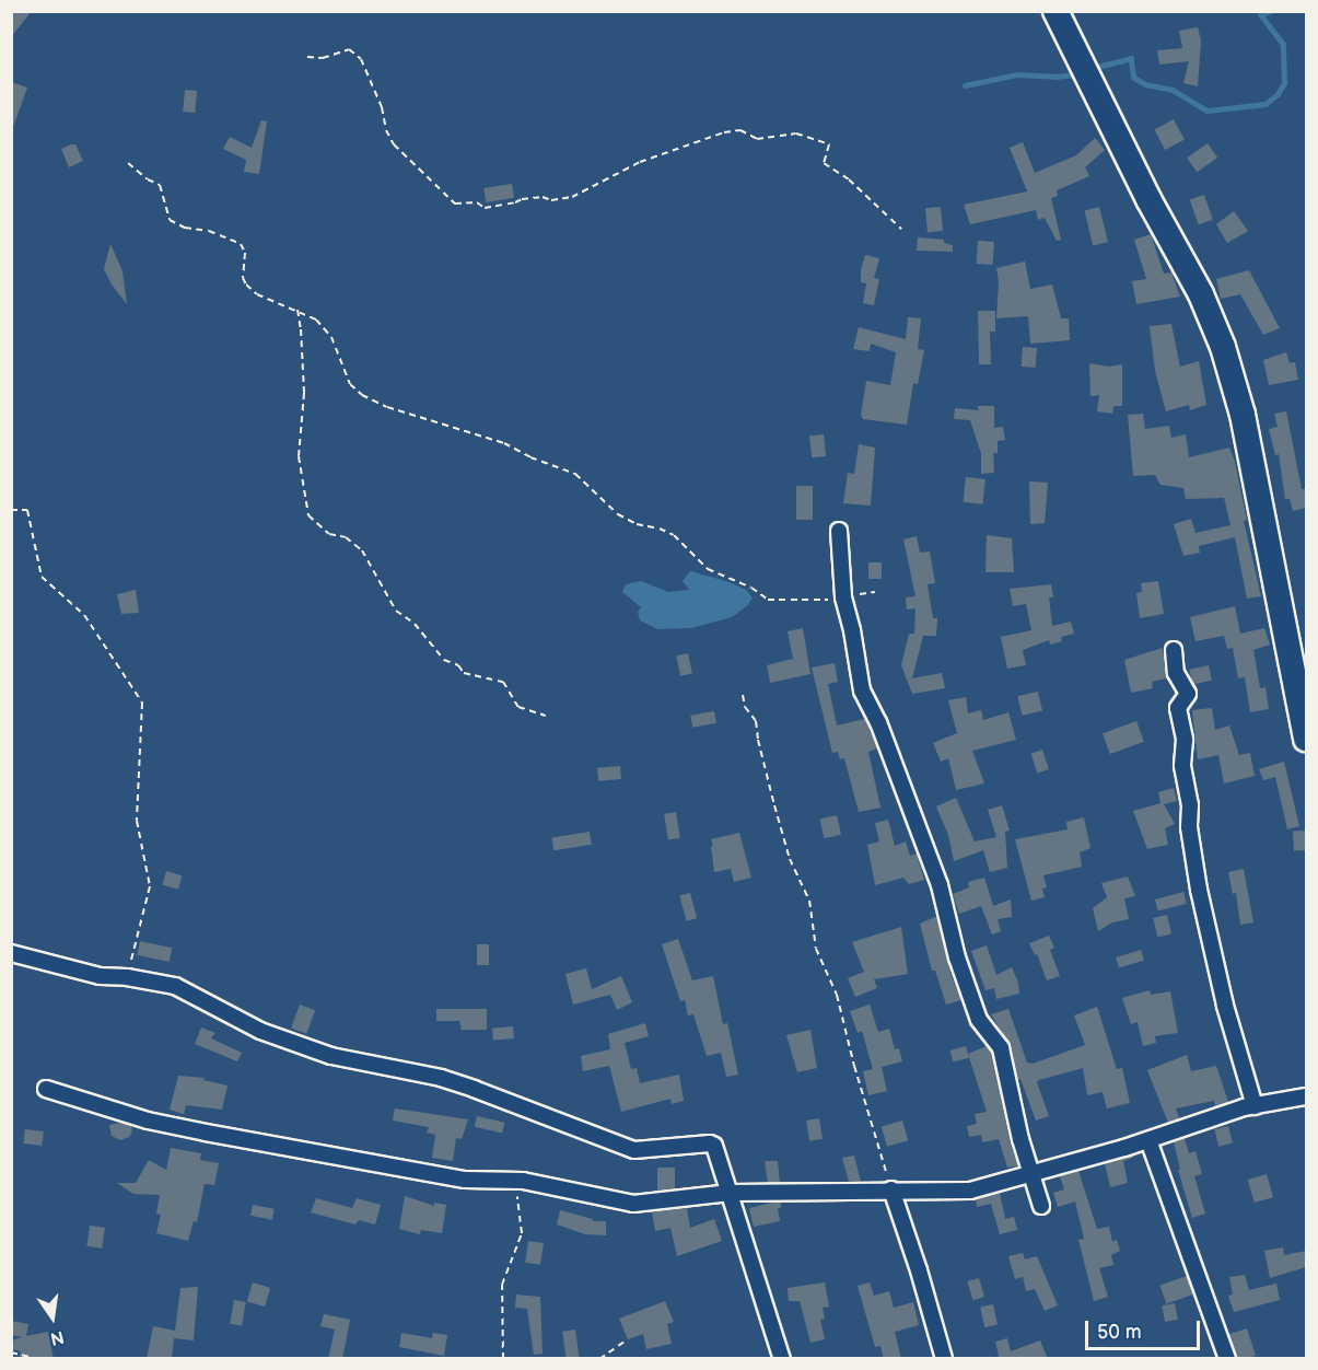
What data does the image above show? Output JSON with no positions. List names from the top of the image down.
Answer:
{
  "scale_bar": "50 m",
  "north": "bottom"
}
